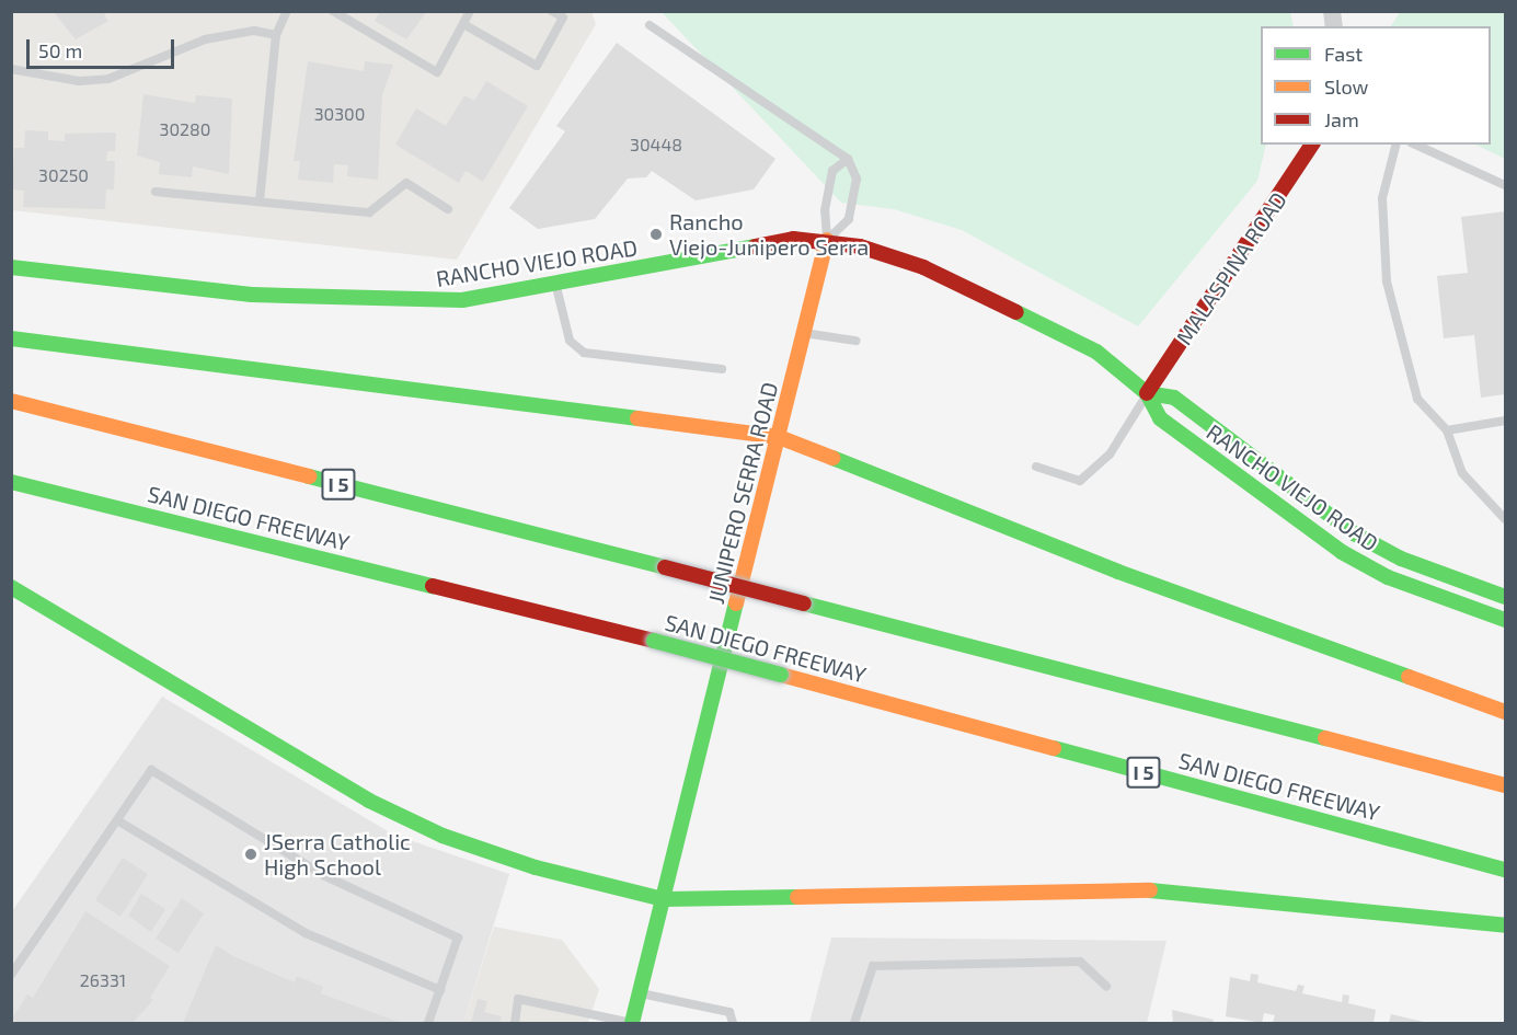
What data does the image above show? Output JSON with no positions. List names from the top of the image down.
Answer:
{
  "streets": {
    "main road": [
      "RANCHO VIEJO ROAD",
      "MALASPINA ROAD",
      "I 5",
      "JUNIPERO SERRA ROAD",
      "SAN DIEGO FREEWAY"
    ]
  },
  "crossings": [
    ["RANCHO VIEJO ROAD", "MALASPINA ROAD"],
    ["RANCHO VIEJO ROAD", "JUNIPERO SERRA ROAD"]
  ],
  "places": ["Rancho Viejo-Junipero Serra", "JSerra Catholic High School"],
  "house_numbers": [
    "30300",
    "30280",
    "30448",
    "30250",
    "26331"
  ],
  "legend": ["Fast", "Slow", "Jam"],
  "scale_bar": "50 m"
}
